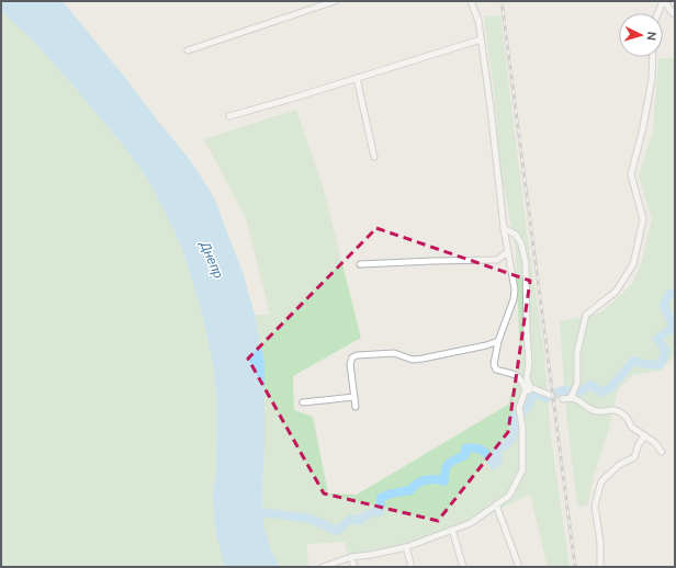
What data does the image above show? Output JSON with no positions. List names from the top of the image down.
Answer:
{
  "water": ["Днепр"],
  "north": "right"
}
